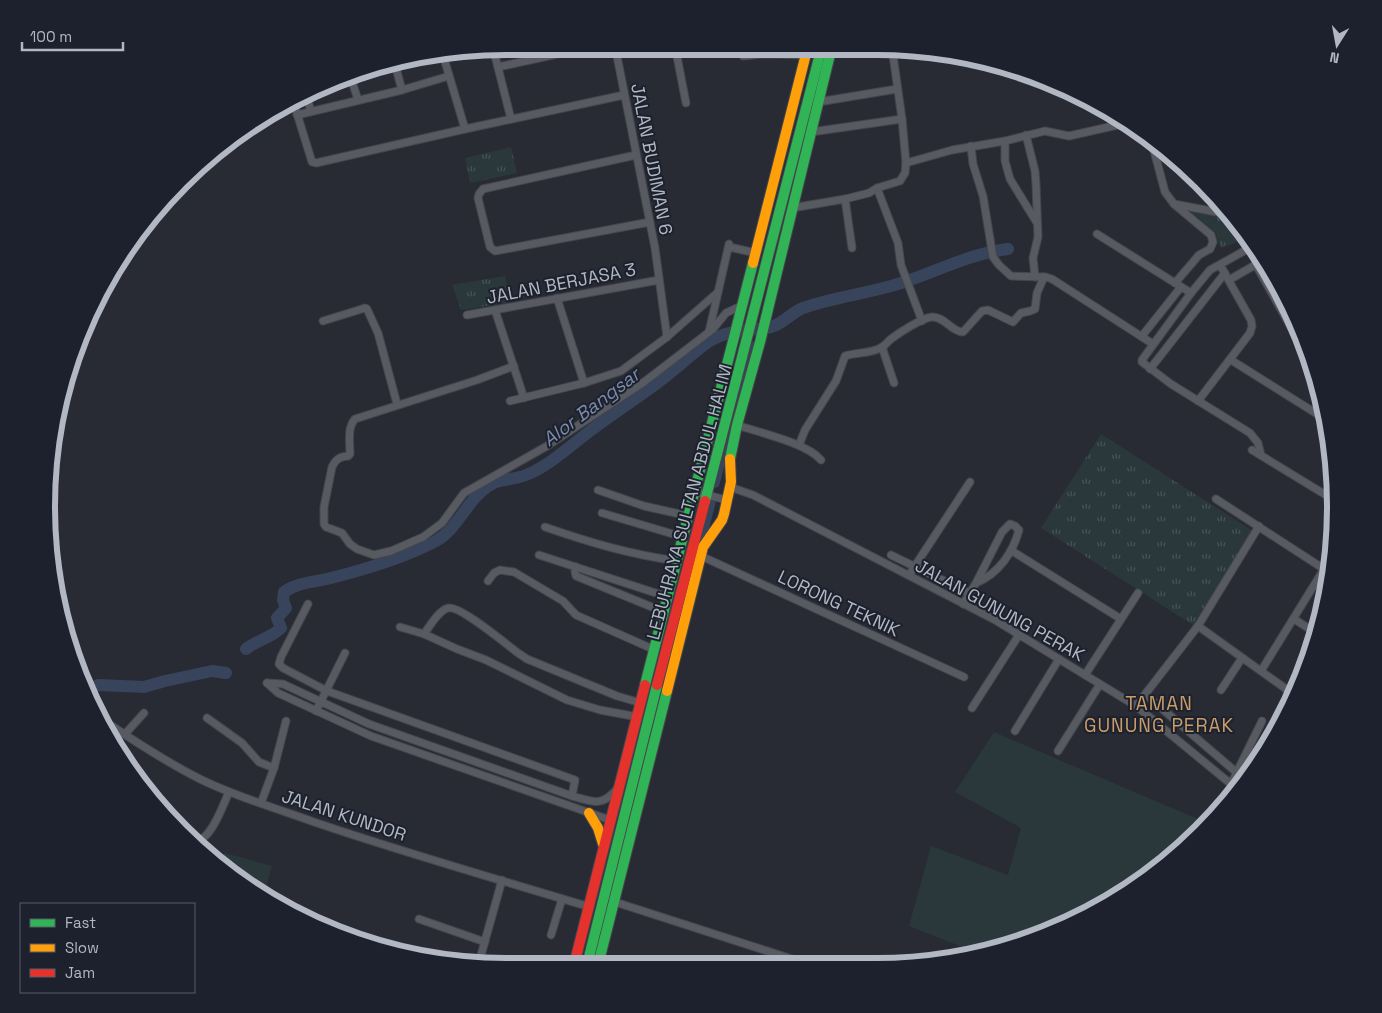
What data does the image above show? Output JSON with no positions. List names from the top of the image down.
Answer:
{
  "streets": {
    "main road": ["LEBUHRAYA SULTAN ABDUL HALIM"],
    "street": [
      "JALAN BUDIMAN 6",
      "JALAN BERJASA 3",
      "LORONG TEKNIK",
      "JALAN GUNUNG PERAK",
      "JALAN KUNDOR"
    ]
  },
  "crossings": [
    ["JALAN BUDIMAN 6", "JALAN BERJASA 3"],
    ["LEBUHRAYA SULTAN ABDUL HALIM", "JALAN KUNDOR"]
  ],
  "districts": ["TAMAN GUNUNG PERAK"],
  "water": ["Alor Bangsar"],
  "legend": ["Fast", "Slow", "Jam"],
  "scale_bar": "100 m",
  "north": "bottom"
}
